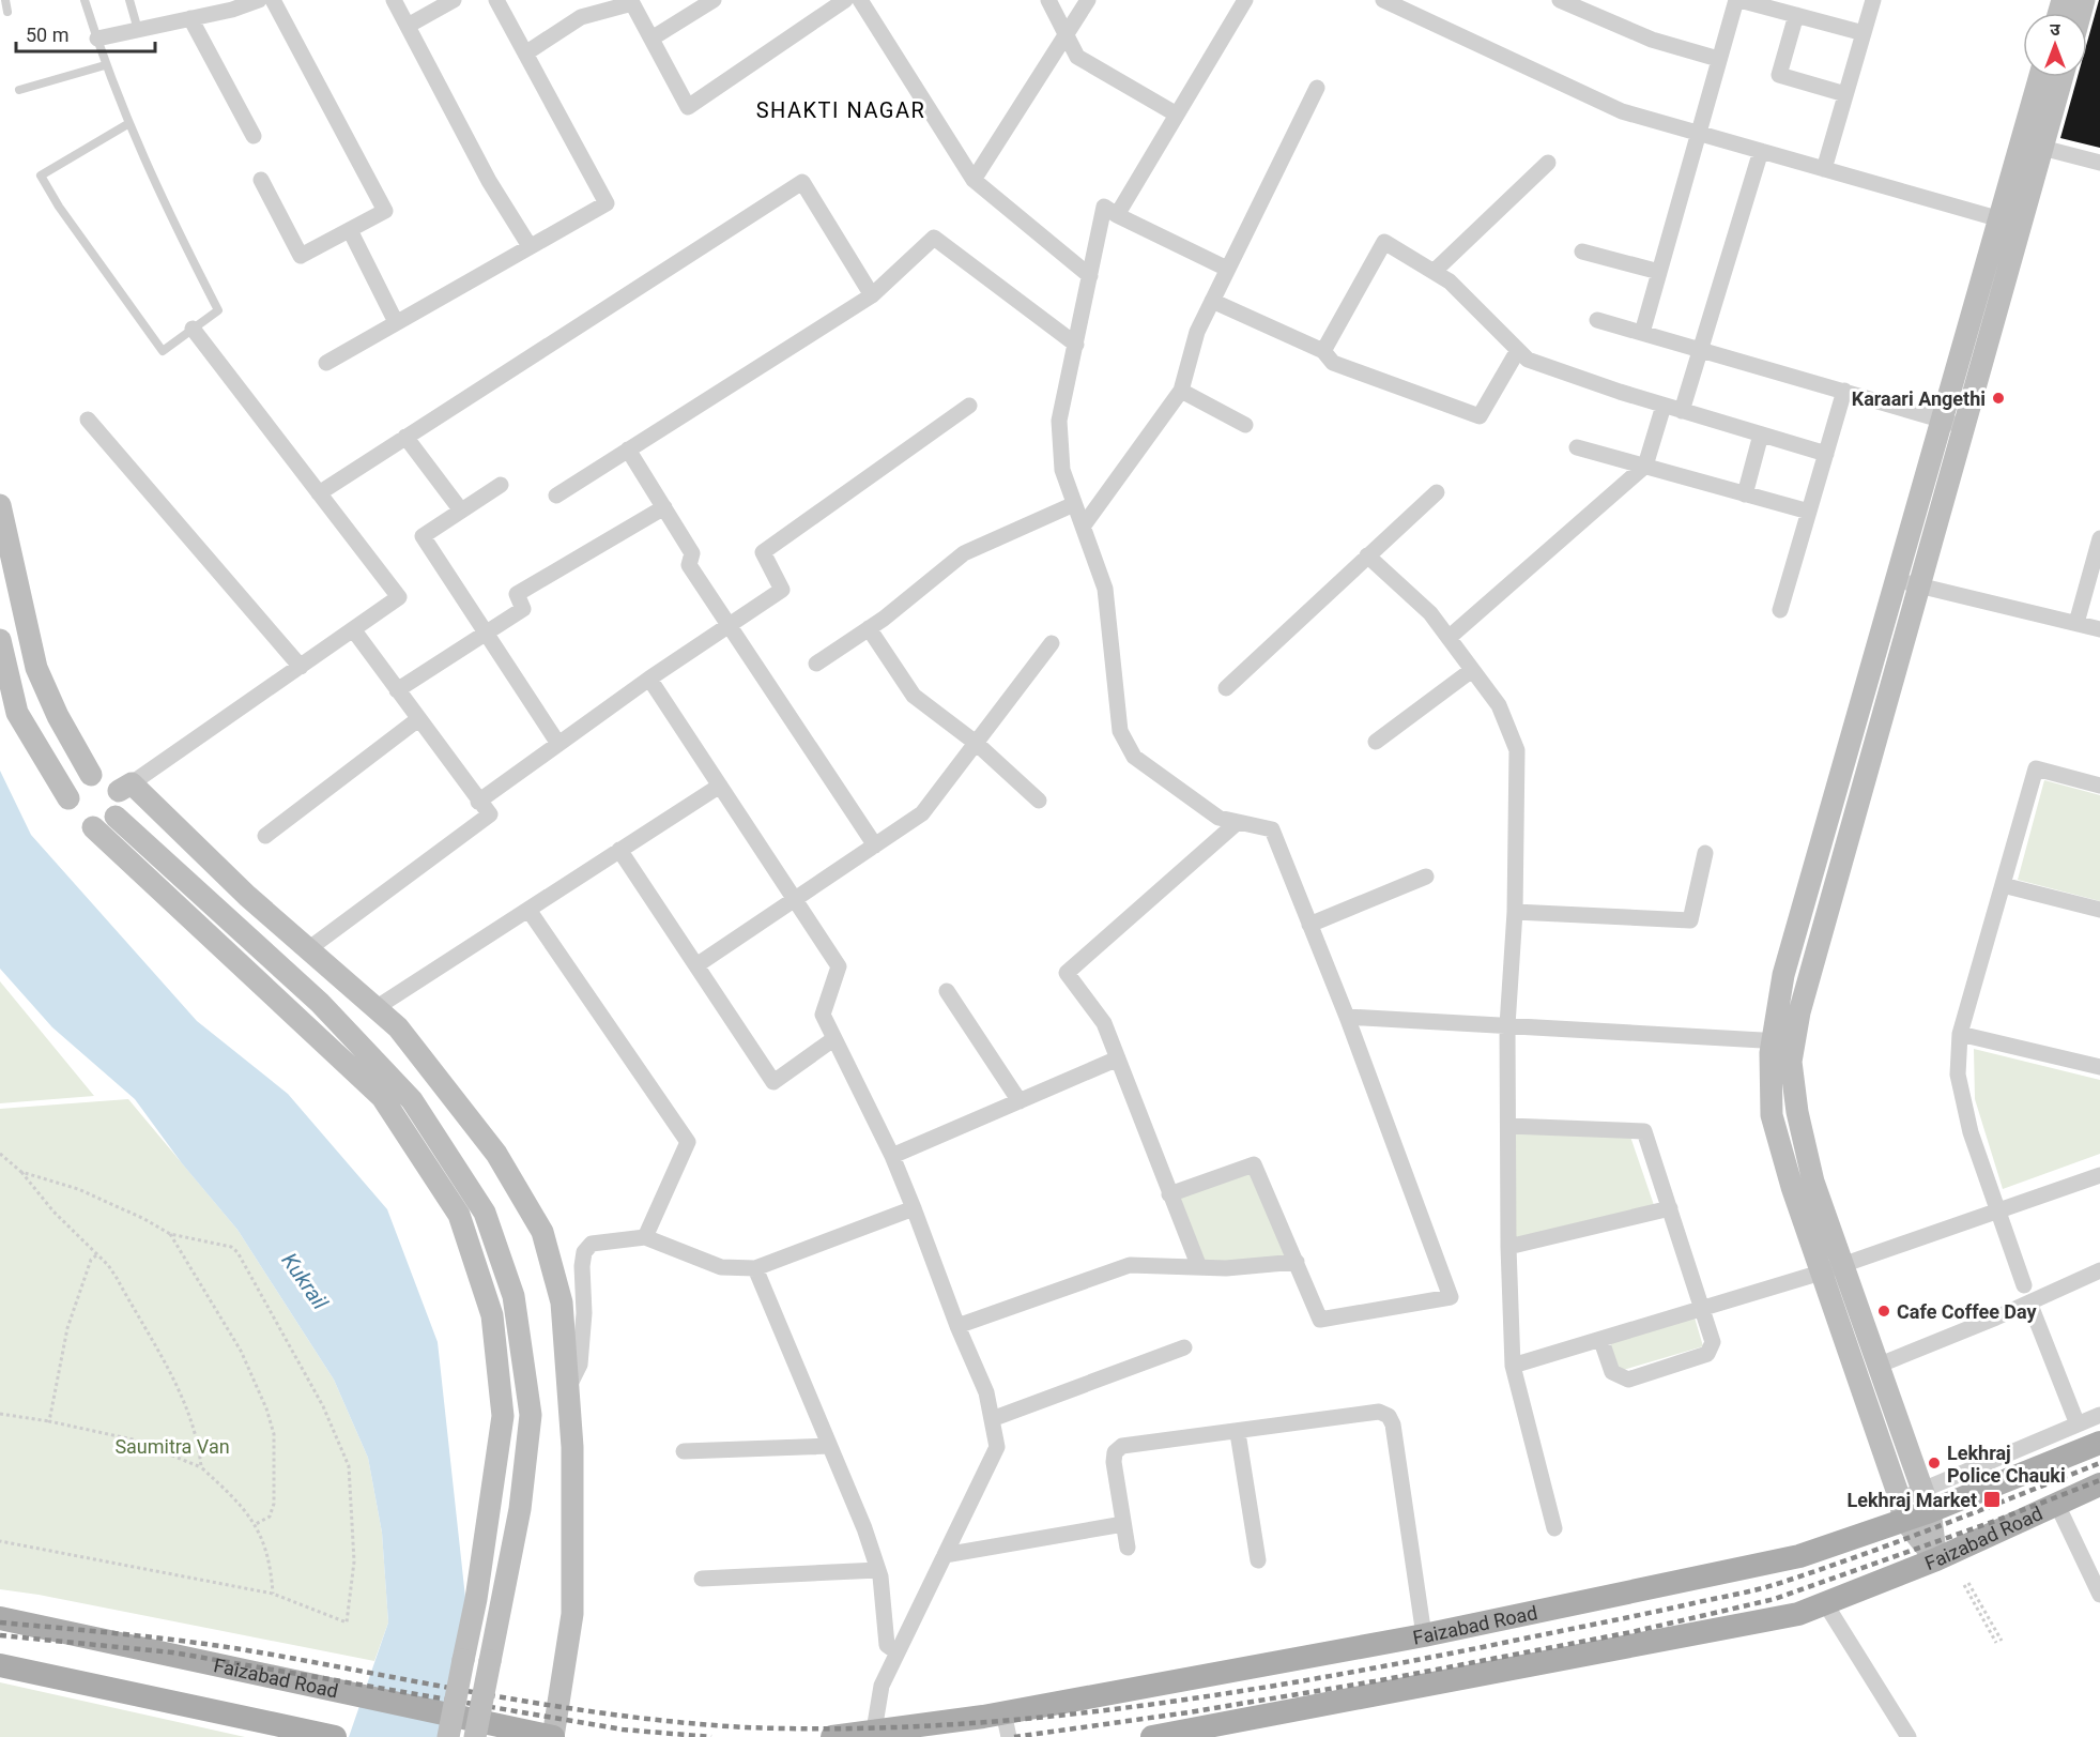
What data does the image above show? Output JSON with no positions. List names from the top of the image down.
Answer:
{
  "streets": {
    "main road": ["Faizabad Road"]
  },
  "districts": ["SHAKTI NAGAR"],
  "water": ["Kukrail"],
  "parks": ["Saumitra Van"],
  "places": {
    "other": ["Karaari Angethi", "Cafe Coffee Day", "Lekhraj Police Chauki"],
    "transit": ["Lekhraj Market"]
  },
  "scale_bar": "50 m",
  "north": "top"
}
